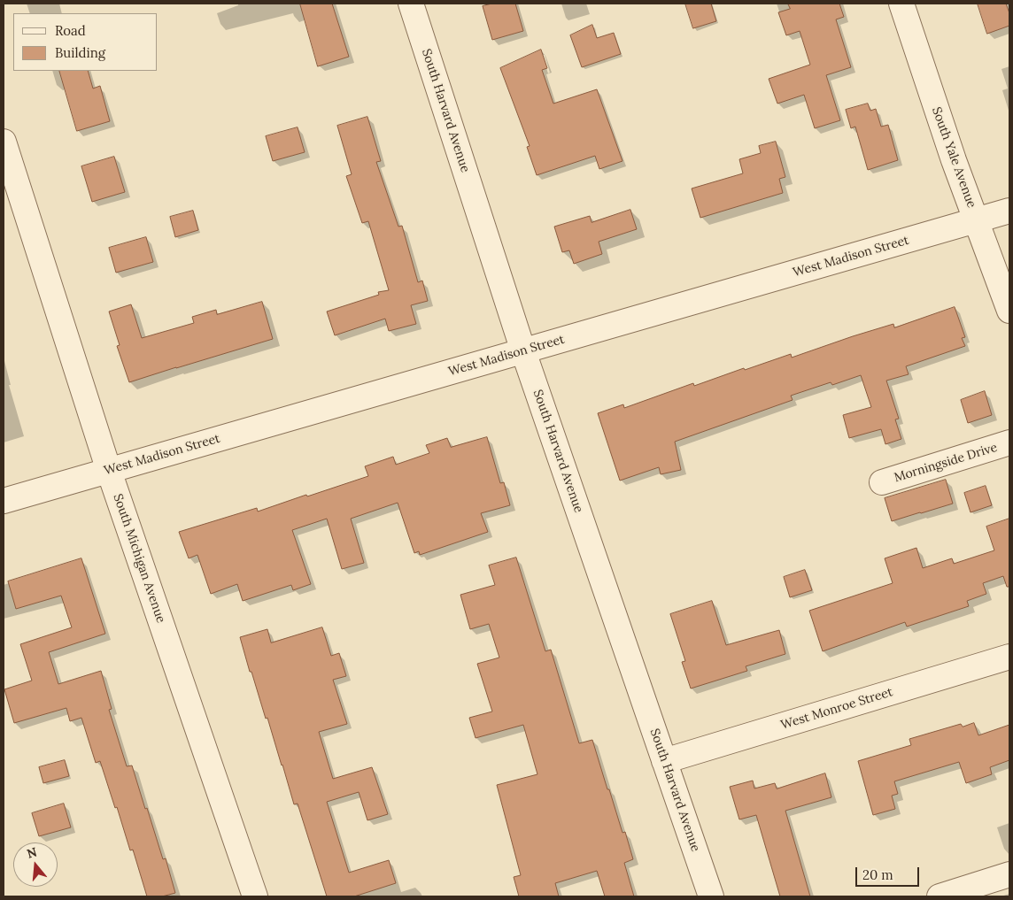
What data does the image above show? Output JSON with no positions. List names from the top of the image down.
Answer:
{
  "streets": {
    "street": [
      "South Harvard Avenue",
      "South Yale Avenue",
      "West Madison Street",
      "Morningside Drive",
      "South Michigan Avenue",
      "West Monroe Street"
    ]
  },
  "crossings": [
    ["South Harvard Avenue", "West Madison Street"],
    ["South Harvard Avenue", "West Monroe Street"],
    ["South Yale Avenue", "West Madison Street"],
    ["West Madison Street", "South Michigan Avenue"]
  ],
  "legend": ["Road", "Building"],
  "scale_bar": "20 m",
  "north": "top"
}
